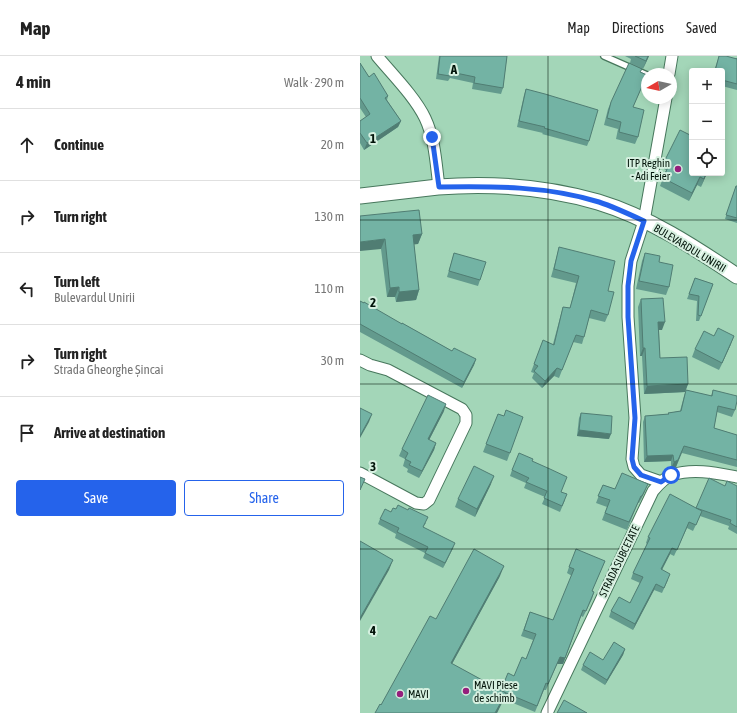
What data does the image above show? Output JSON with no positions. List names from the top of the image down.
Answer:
{
  "streets": {
    "main road": ["BULEVARDUL UNIRII"],
    "street": ["STRADA SUBCETATE"]
  },
  "places": ["ITP Reghin - Adi Feier", "MAVI Piese de schimb", "MAVI"],
  "north": "left",
  "page": {
    "header": "Map",
    "nav": ["Map", "Directions", "Saved"],
    "heading": ["4 min", "Walk · 290 m"],
    "map_buttons": ["+", "−"],
    "list": [
      ["Continue", "20 m"],
      ["Turn right", "130 m"],
      ["Turn left", "Bulevardul Unirii", "110 m"],
      ["Turn right", "Strada Gheorghe Șincai", "30 m"],
      "Arrive at destination"
    ],
    "buttons": ["Save", "Share"]
  },
  "grid": {
    "columns": ["A"],
    "rows": [
      "1",
      "2",
      "3",
      "4"
    ]
  }
}
